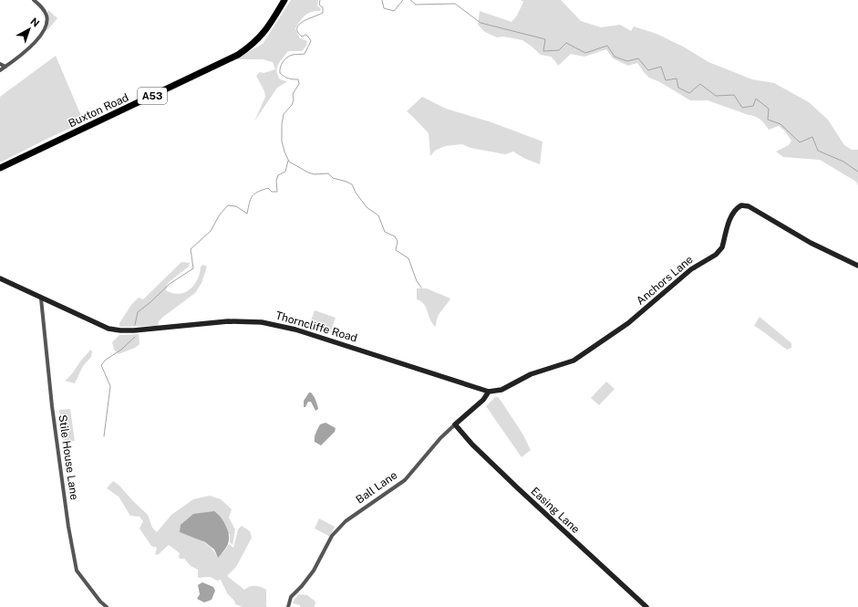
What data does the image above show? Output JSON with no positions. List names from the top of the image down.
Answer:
{
  "streets": {
    "highway": ["A53", "Buxton Road"],
    "street": [
      "Anchors Lane",
      "Thorncliffe Road",
      "Stile House Lane",
      "Ball Lane",
      "Easing Lane"
    ]
  },
  "crossings": [
    ["Anchors Lane", "Thorncliffe Road"],
    ["Anchors Lane", "Ball Lane"],
    ["Thorncliffe Road", "Stile House Lane"],
    ["Thorncliffe Road", "Ball Lane"],
    ["Ball Lane", "Easing Lane"]
  ],
  "north": "top right"
}
